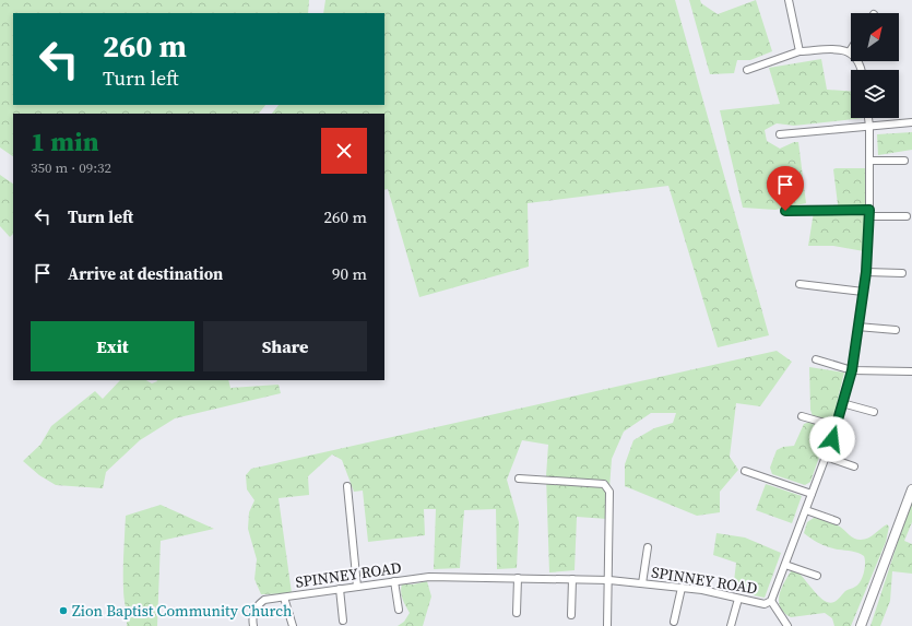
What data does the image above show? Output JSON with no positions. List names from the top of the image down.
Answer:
{
  "streets": {
    "street": ["SPINNEY ROAD"]
  },
  "places": ["Zion Baptist Community Church"],
  "north": "top right",
  "page": {
    "turn": ["260 m", "Turn left"],
    "heading": ["1 min", "350 m · 09:32"],
    "list": [
      {
        "name": "Turn left",
        "value": "260 m"
      },
      {
        "name": "Arrive at destination",
        "value": "90 m"
      }
    ],
    "buttons": ["Exit", "Share"]
  }
}
